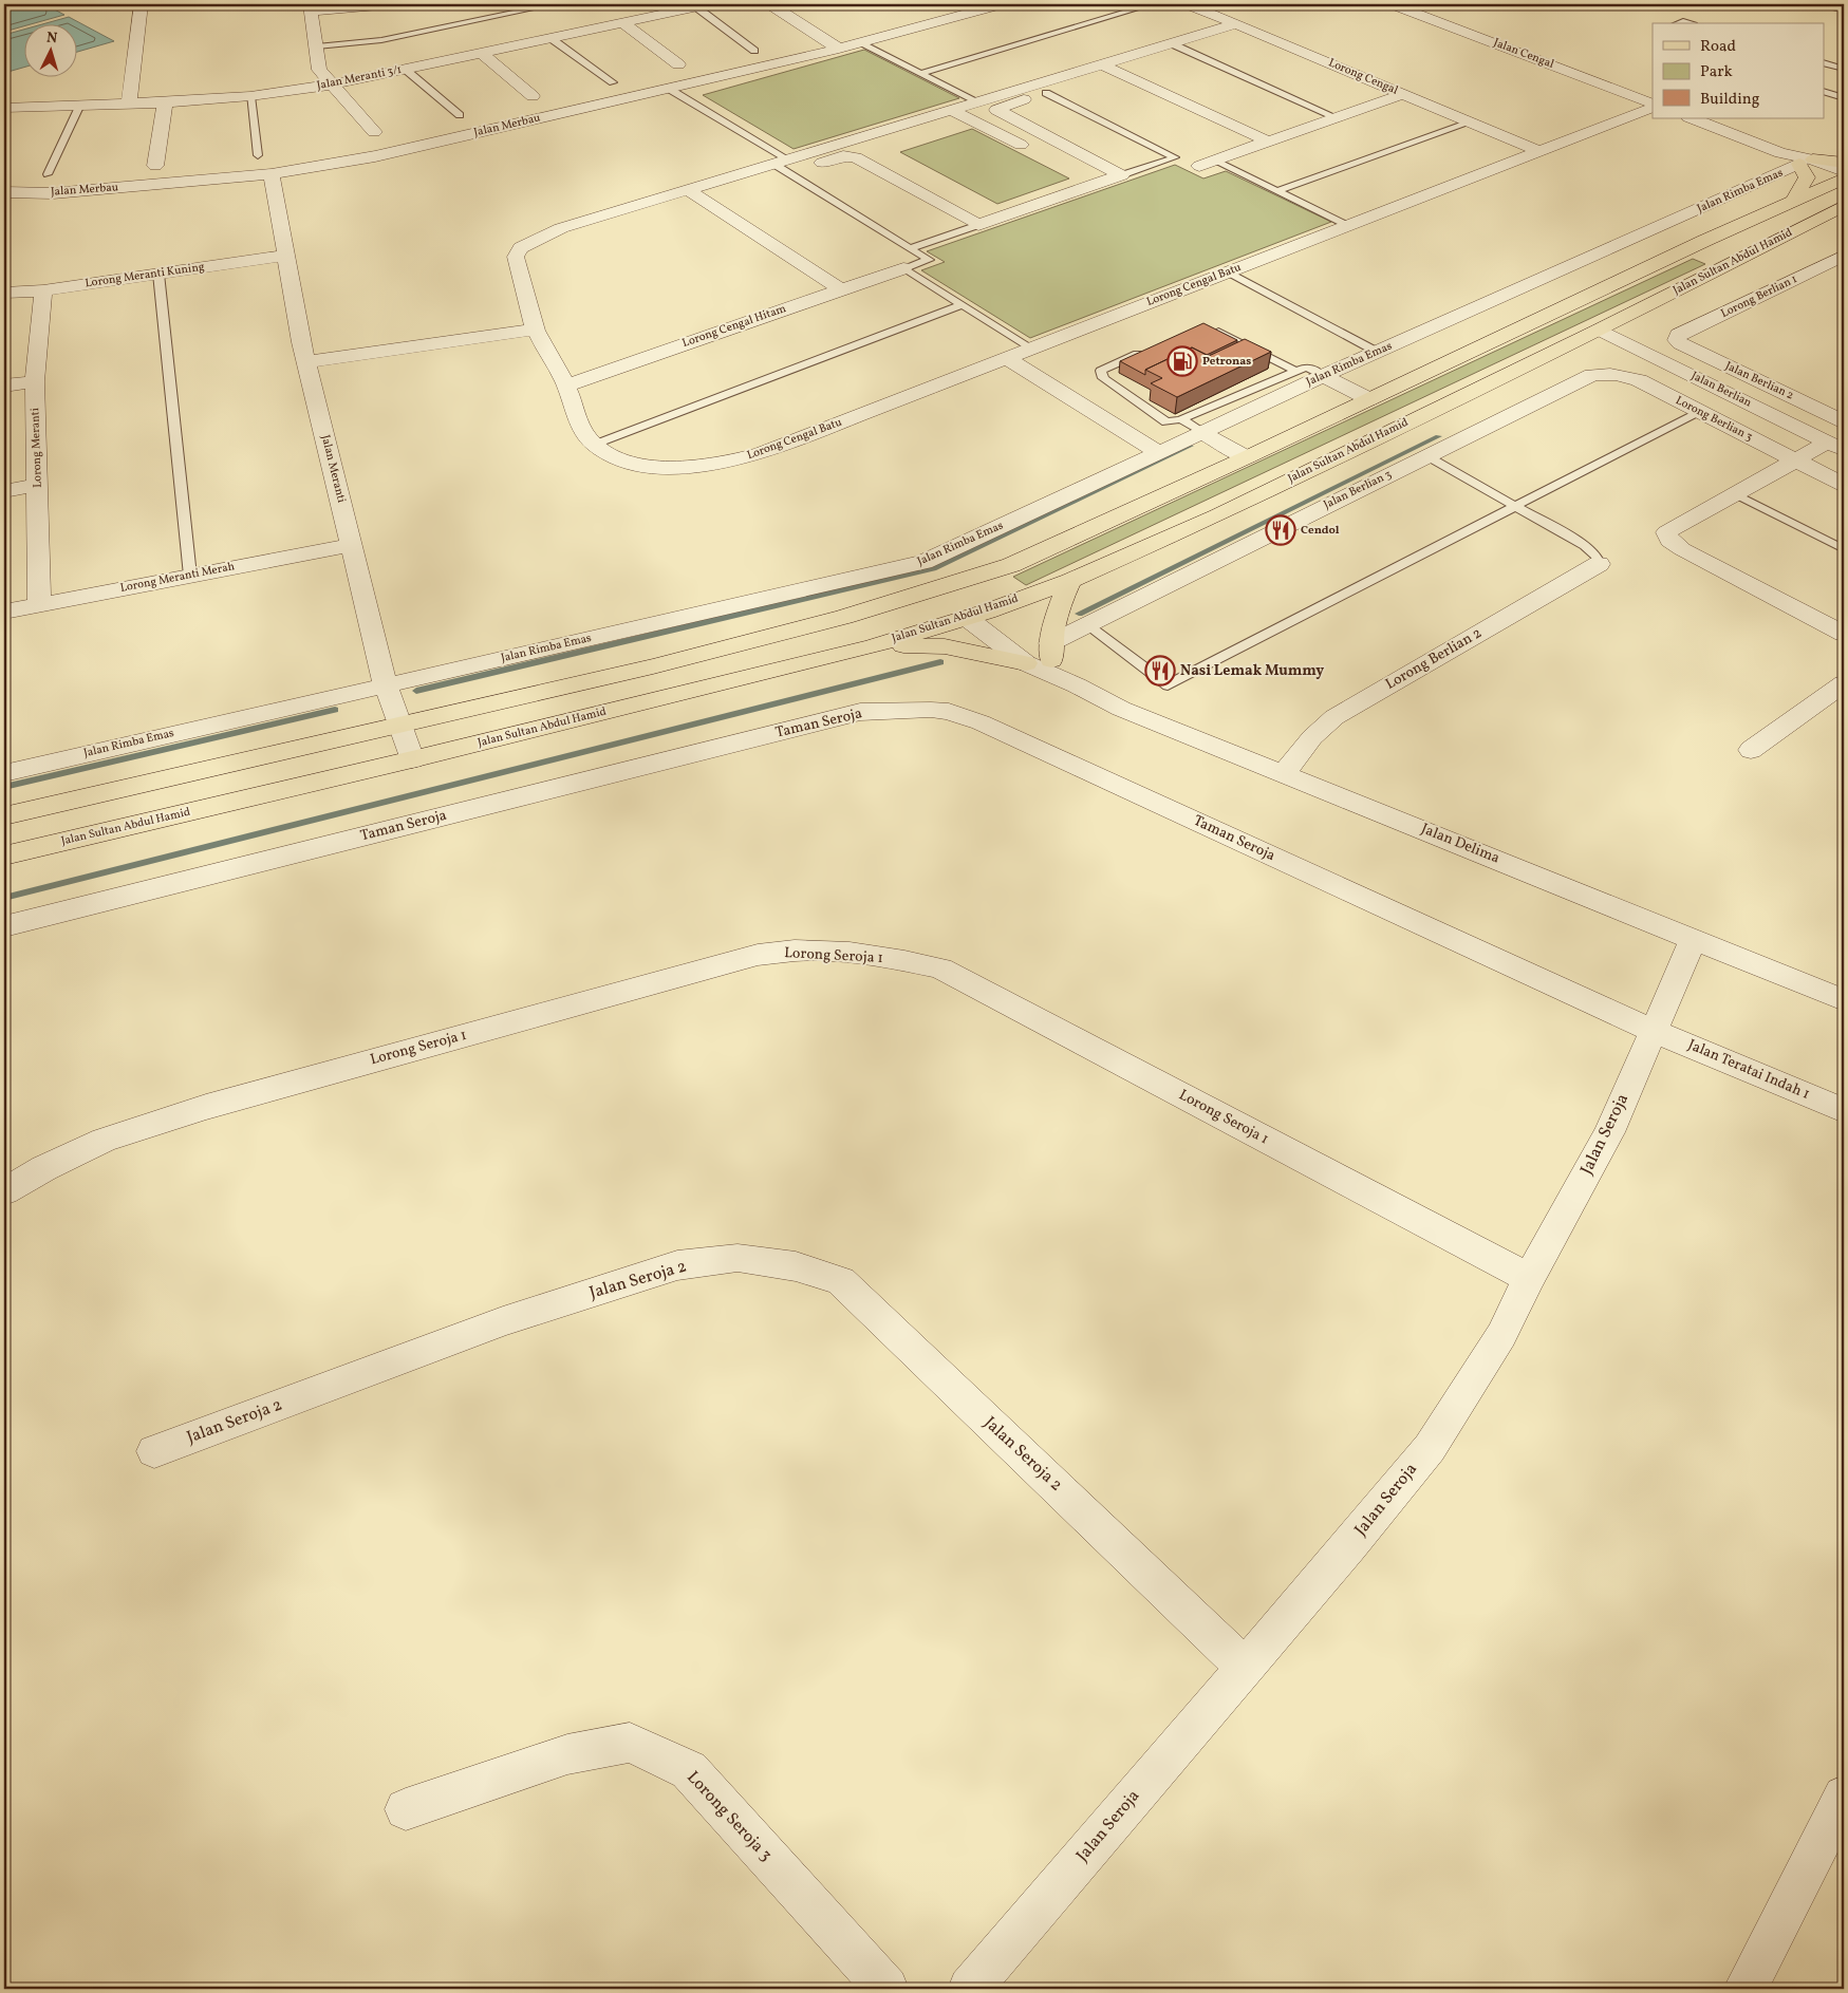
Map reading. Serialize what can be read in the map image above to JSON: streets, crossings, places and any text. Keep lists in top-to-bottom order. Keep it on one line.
{"streets":{"main road":["Jalan Sultan Abdul Hamid"],"street":["Jalan Cengal","Lorong Cengal","Jalan Meranti 3/1","Jalan Merbau","Jalan Rimba Emas","Lorong Meranti Kuning","Lorong Cengal Batu","Lorong Berlian 1","Lorong Cengal Hitam","Jalan Berlian 2","Jalan Berlian","Lorong Berlian 3","Lorong Meranti","Jalan Meranti","Jalan Berlian 3","Lorong Meranti Merah","Lorong Berlian 2","Taman Seroja","Jalan Delima","Lorong Seroja 1","Jalan Teratai Indah 1","Jalan Seroja","Jalan Seroja 2","Lorong Seroja 3"]},"crossings":[["Lorong Cengal","Lorong Cengal Batu"],["Jalan Merbau","Jalan Meranti"],["Jalan Rimba Emas","Jalan Meranti"],["Jalan Sultan Abdul Hamid","Jalan Berlian"],["Jalan Sultan Abdul Hamid","Jalan Meranti"],["Jalan Sultan Abdul Hamid","Jalan Delima"],["Lorong Meranti Kuning","Lorong Meranti"],["Lorong Meranti Kuning","Jalan Meranti"],["Lorong Cengal Batu","Lorong Cengal Hitam"],["Lorong Berlian 1","Jalan Berlian 2"],["Lorong Berlian 3","Jalan Berlian 3"],["Lorong Meranti","Lorong Meranti Merah"],["Jalan Meranti","Lorong Meranti Merah"],["Jalan Berlian 3","Jalan Delima"],["Lorong Berlian 2","Jalan Delima"],["Taman Seroja","Jalan Teratai Indah 1"],["Taman Seroja","Jalan Seroja"],["Jalan Delima","Jalan Seroja"],["Lorong Seroja 1","Jalan Seroja"],["Jalan Teratai Indah 1","Jalan Seroja"],["Jalan Seroja","Jalan Seroja 2"]],"places":{"fuel station":["Petronas"],"restaurant":["Cendol","Nasi Lemak Mummy"]},"legend":["Road","Park","Building"],"north":"top"}
